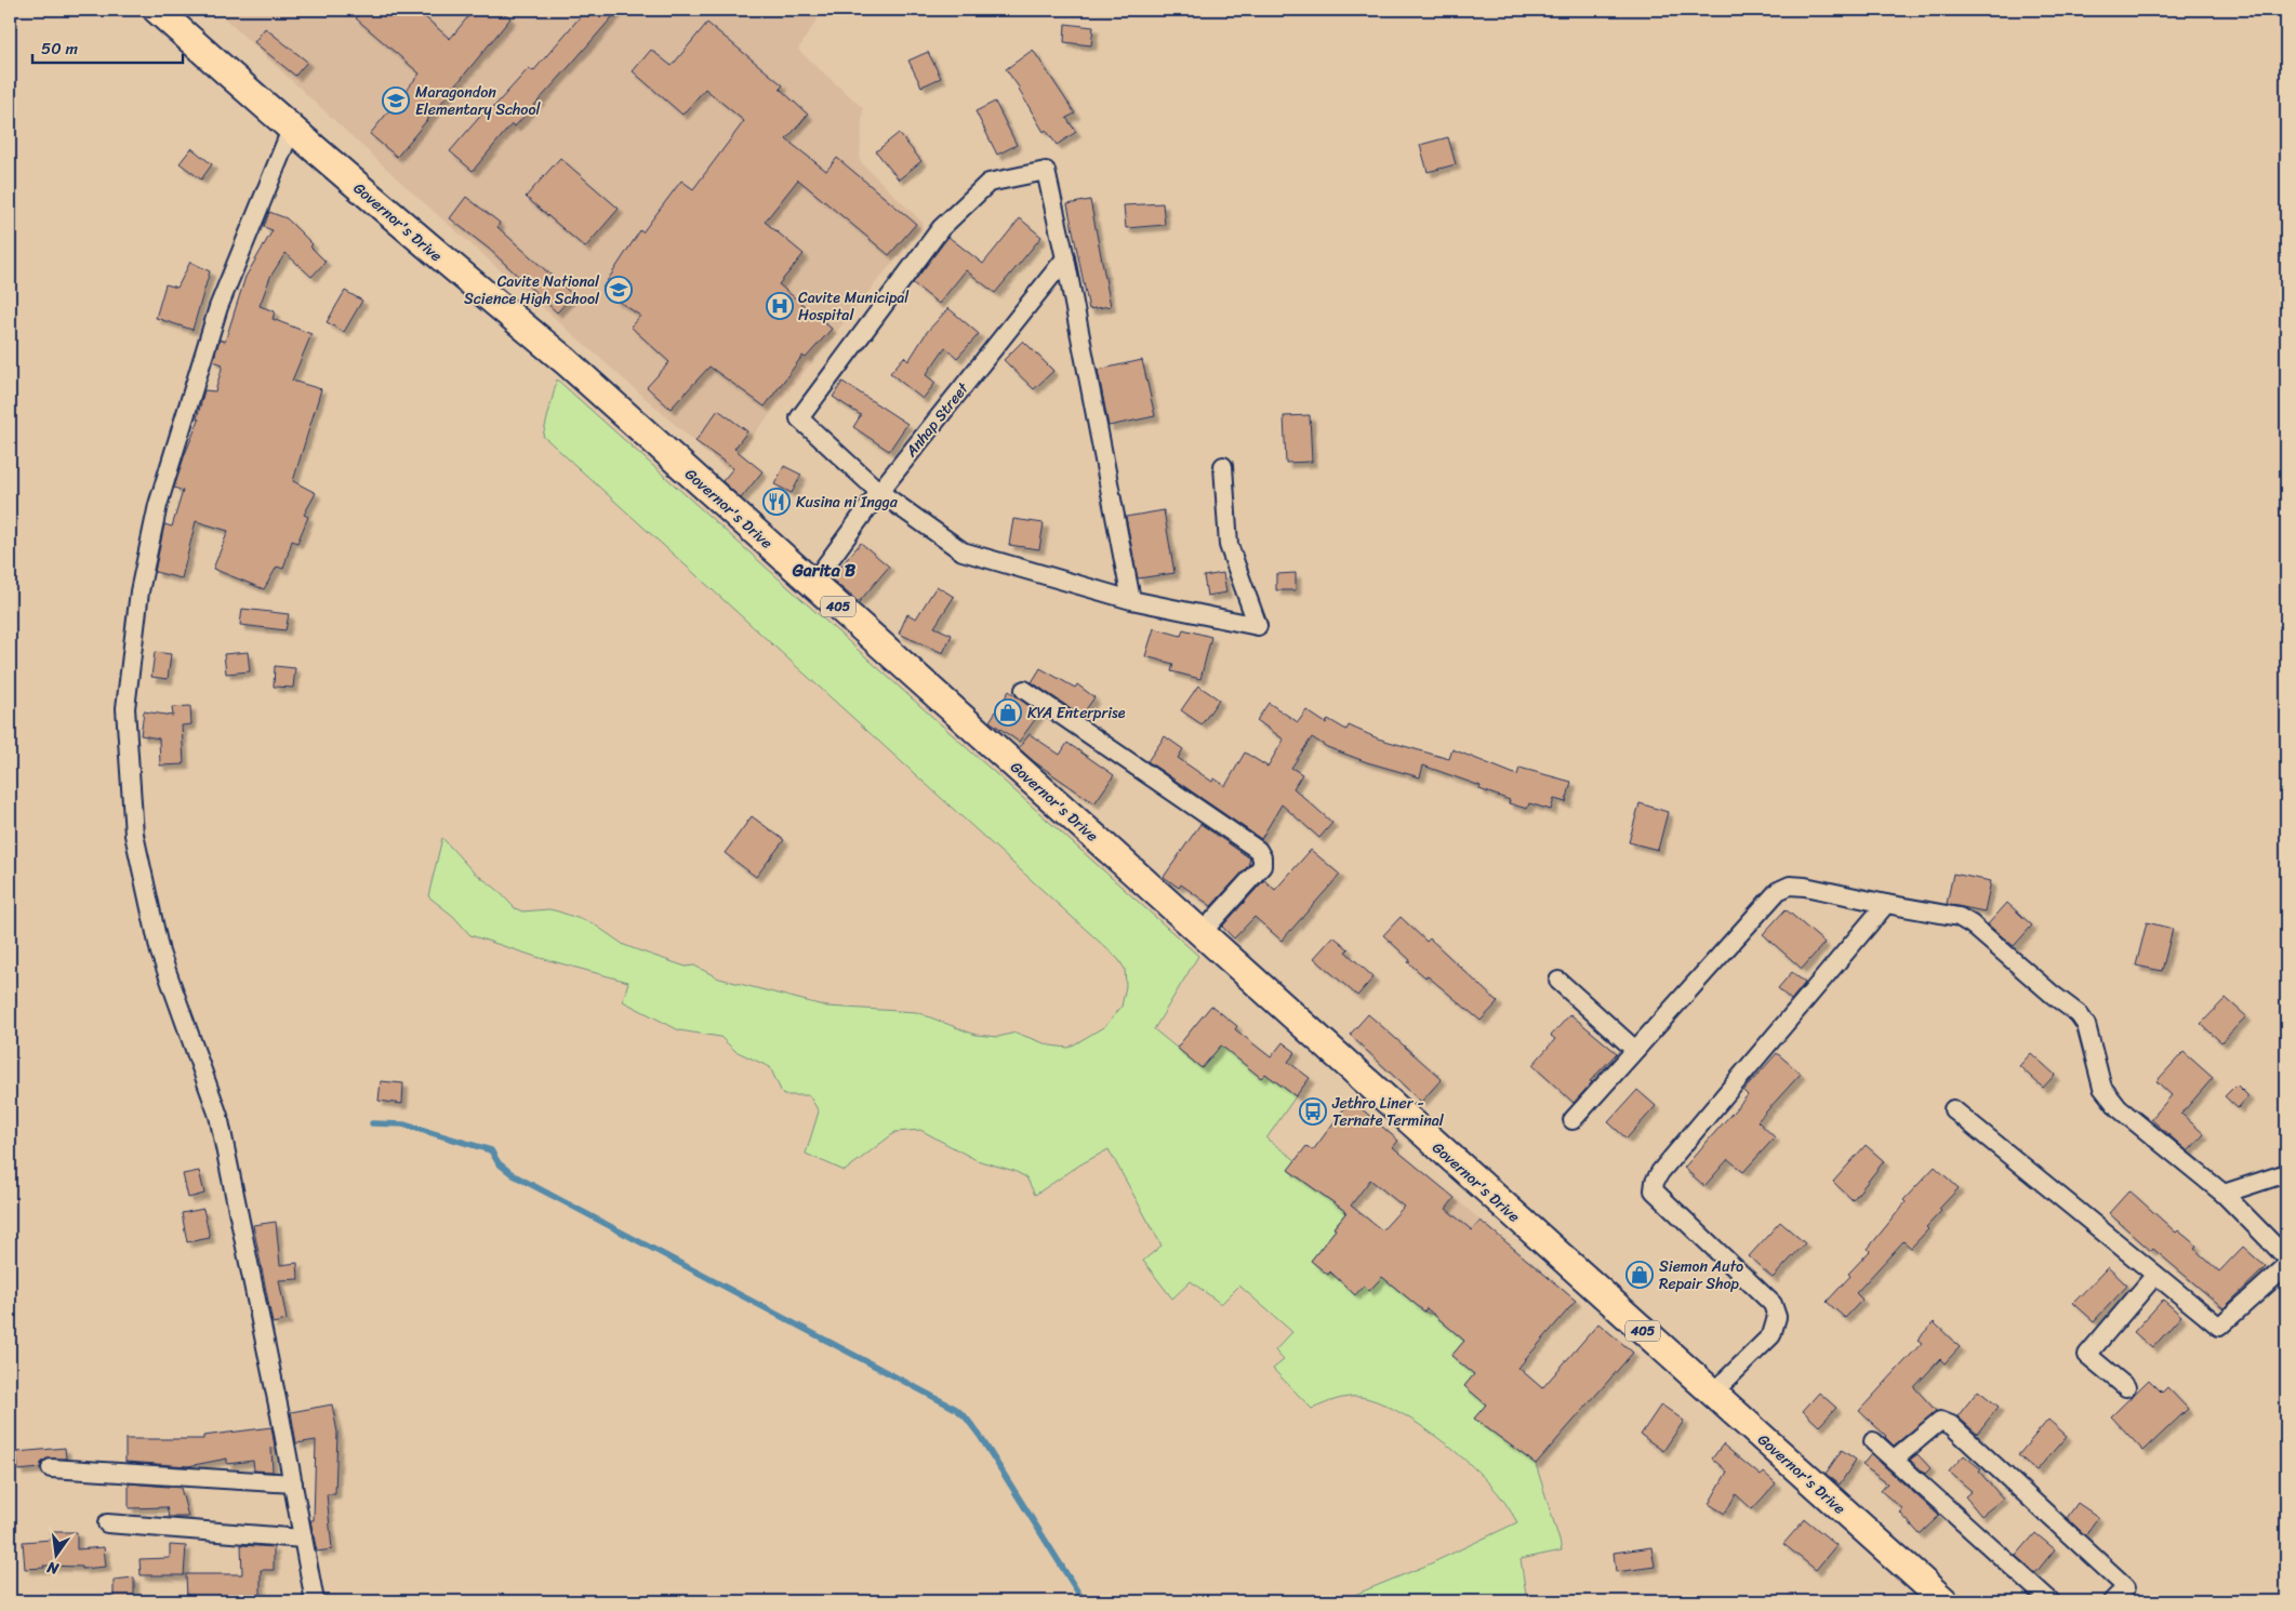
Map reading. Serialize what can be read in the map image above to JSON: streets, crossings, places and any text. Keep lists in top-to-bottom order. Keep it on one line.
{"streets":{"main road":["Governor's Drive","405"],"street":["Anhap Street"]},"crossings":[["Governor's Drive","Anhap Street"]],"districts":["Garita B"],"places":{"school or university":["Maragondon Elementary School","Cavite National Science High School"],"hospital":["Cavite Municipal Hospital"],"restaurant":["Kusina ni Ingga"],"shop":["KYA Enterprise","Siemon Auto Repair Shop"],"bus stop":["Jethro Liner - Ternate Terminal"]},"scale_bar":"50 m","north":"bottom"}
